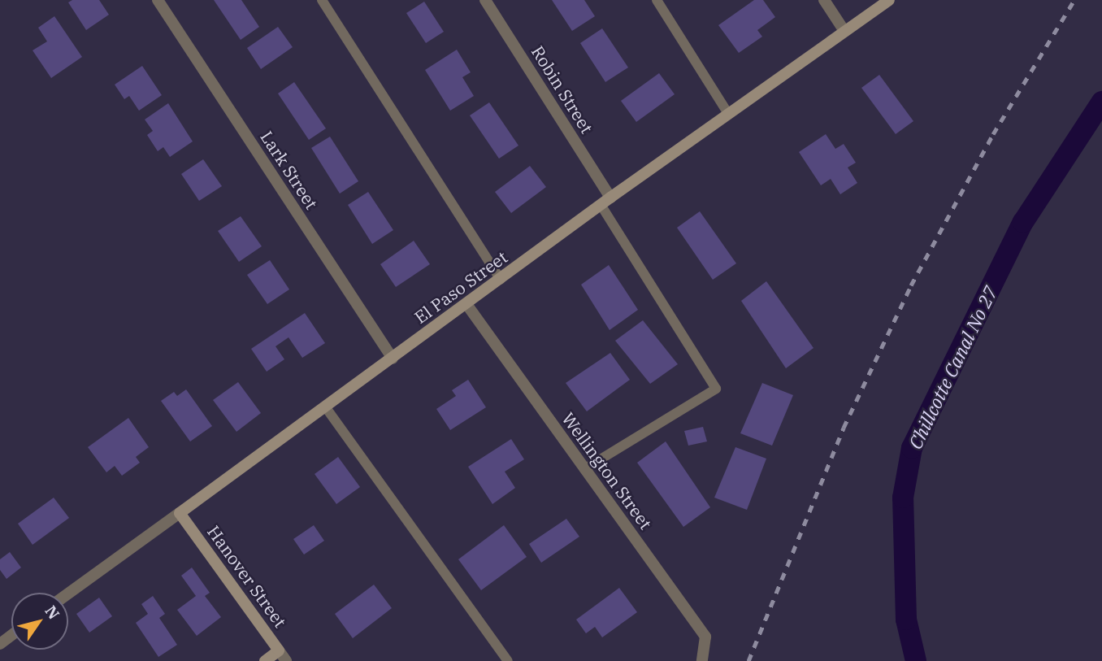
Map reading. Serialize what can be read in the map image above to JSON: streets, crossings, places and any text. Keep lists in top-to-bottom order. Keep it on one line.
{"streets":{"main road":["El Paso Street","Hanover Street"],"street":["Robin Street","Lark Street","Wellington Street"]},"crossings":[["Robin Street","El Paso Street"],["Lark Street","El Paso Street"],["El Paso Street","Wellington Street"],["El Paso Street","Hanover Street"]],"water":["Chillcotte Canal No 27"],"north":"top right"}
